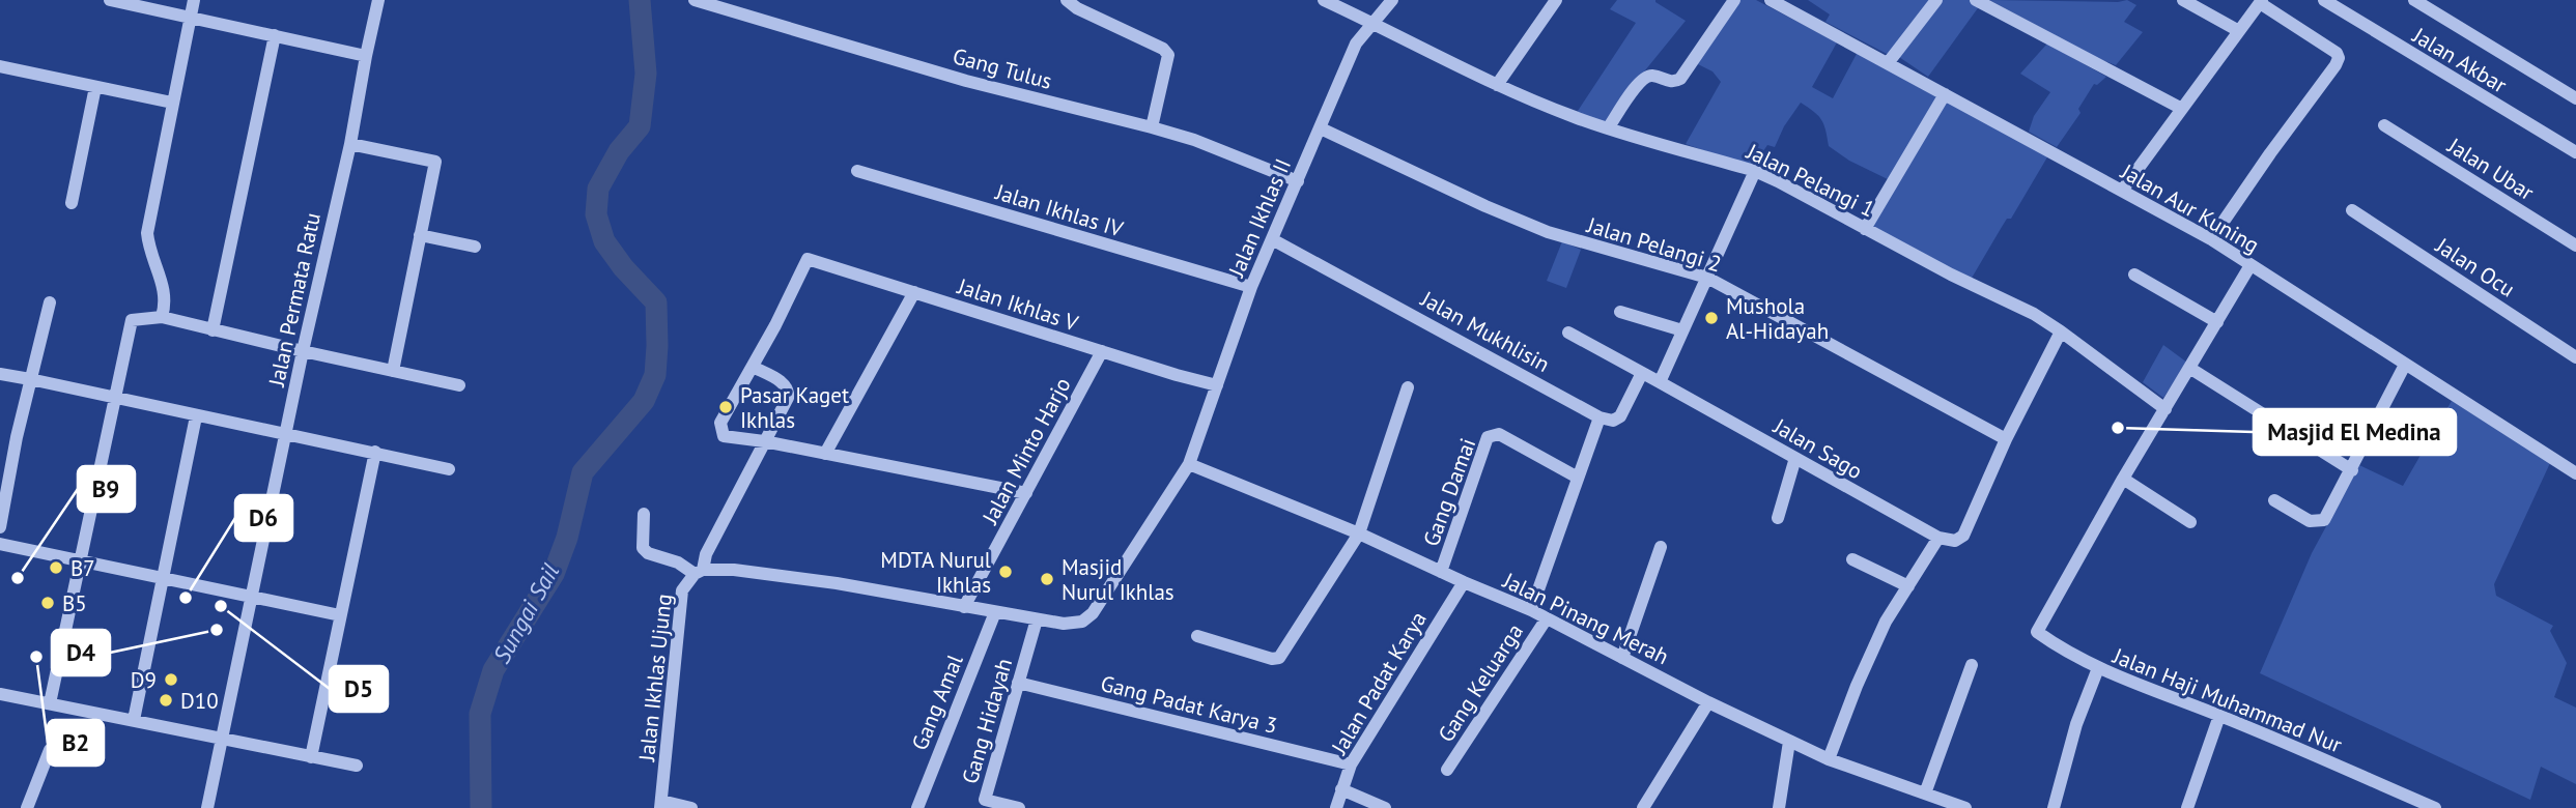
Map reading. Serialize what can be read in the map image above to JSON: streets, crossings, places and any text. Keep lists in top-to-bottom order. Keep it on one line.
{"streets":{"street":["Jalan Akbar","Gang Tulus","Jalan Ubar","Jalan Pelangi 1","Jalan Aur Kuning","Jalan Ikhlas IV","Jalan Ikhlas II","Jalan Pelangi 2","Jalan Ocu","Jalan Permata Ratu","Jalan Ikhlas V","Jalan Mukhlisin","Jalan Sago","Jalan Minto Harjo","Gang Damai","Jalan Pinang Merah","Jalan Ikhlas Ujung","Jalan Padat Karya","Gang Keluarga","Jalan Haji Muhammad Nur","Gang Amal","Gang Padat Karya 3","Gang Hidayah"]},"crossings":[["Gang Tulus","Jalan Ikhlas II"],["Jalan Pelangi 1","Jalan Ikhlas II"],["Jalan Ikhlas IV","Jalan Ikhlas II"],["Jalan Ikhlas II","Jalan Pelangi 2"],["Jalan Ikhlas II","Jalan Ikhlas V"],["Jalan Ikhlas II","Jalan Mukhlisin"],["Jalan Ikhlas II","Jalan Pinang Merah"],["Jalan Ikhlas V","Jalan Minto Harjo"],["Jalan Ikhlas V","Jalan Ikhlas Ujung"],["Gang Damai","Jalan Pinang Merah"],["Jalan Pinang Merah","Jalan Padat Karya"],["Jalan Pinang Merah","Gang Keluarga"],["Jalan Padat Karya","Gang Padat Karya 3"],["Gang Padat Karya 3","Gang Hidayah"]],"water":["Sungai Sail"],"places":["Mushola Al-Hidayah","Pasar Kaget Ikhlas","Masjid El Medina","B7","MDTA Nurul Ikhlas","B9","Masjid Nurul Ikhlas","D6","B5","D5","D4","B2","D9","D10"]}
